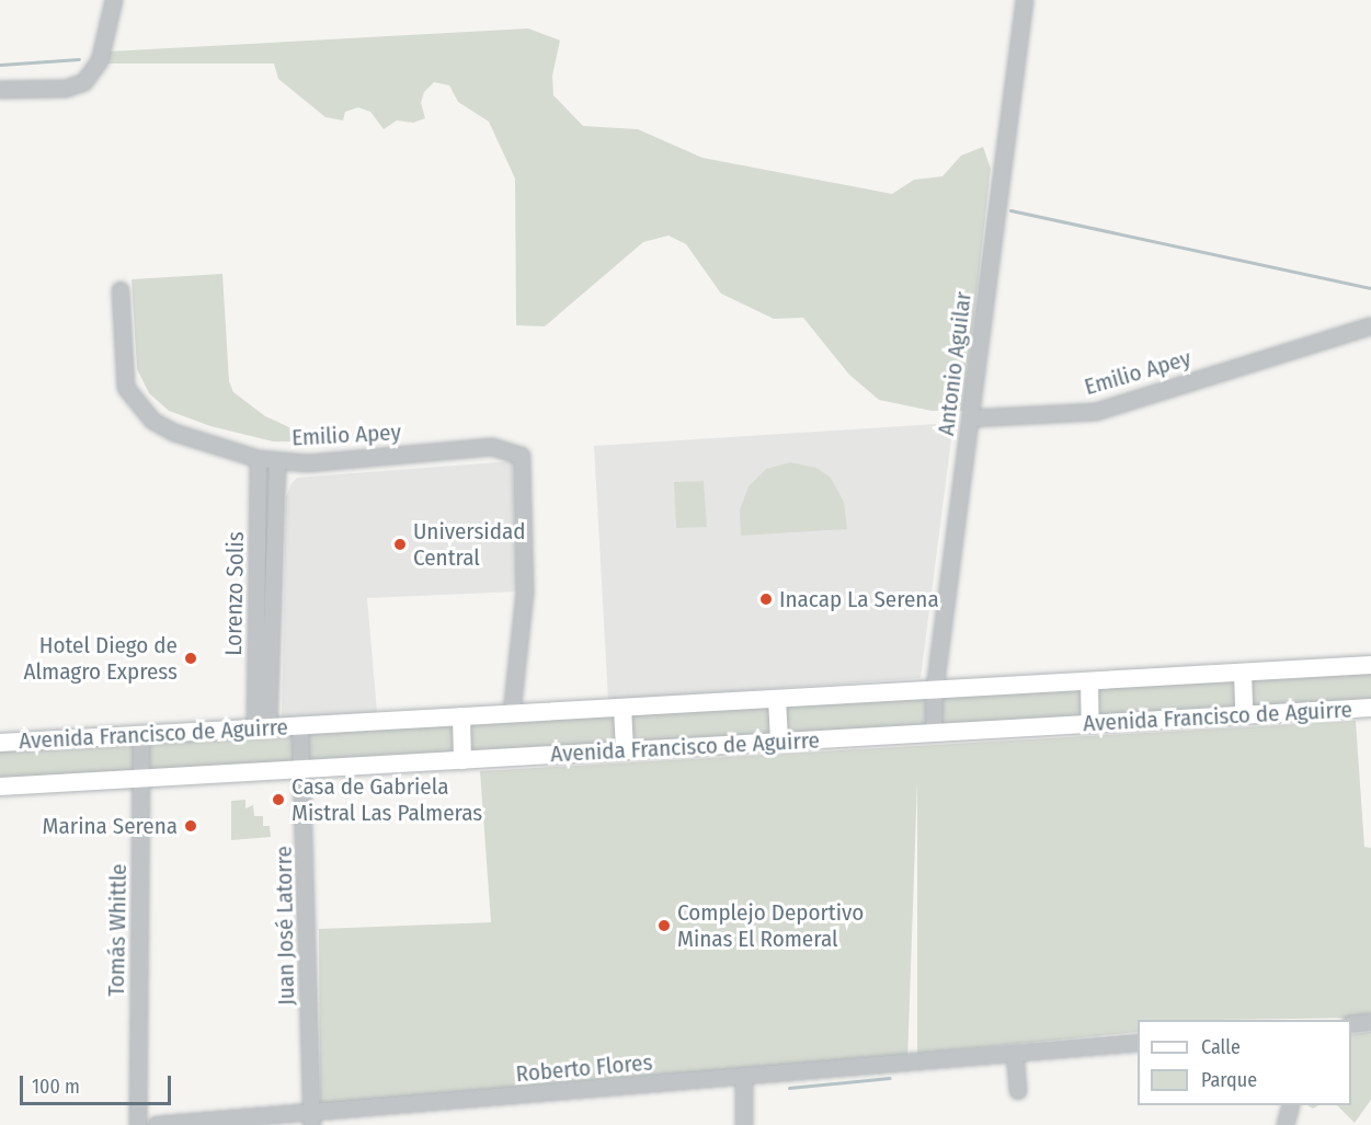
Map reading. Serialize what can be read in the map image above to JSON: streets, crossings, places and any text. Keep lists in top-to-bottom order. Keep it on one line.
{"streets":{"main road":["Avenida Francisco de Aguirre"],"street":["Antonio Aguilar","Emilio Apey","Lorenzo Solis","Juan José Latorre","Tomás Whittle","Roberto Flores"]},"crossings":[["Antonio Aguilar","Emilio Apey"],["Antonio Aguilar","Avenida Francisco de Aguirre"],["Emilio Apey","Lorenzo Solis"],["Emilio Apey","Avenida Francisco de Aguirre"],["Lorenzo Solis","Avenida Francisco de Aguirre"],["Avenida Francisco de Aguirre","Juan José Latorre"],["Avenida Francisco de Aguirre","Tomás Whittle"],["Juan José Latorre","Roberto Flores"]],"places":["Universidad Central","Inacap La Serena","Hotel Diego de Almagro Express","Casa de Gabriela Mistral Las Palmeras","Marina Serena","Complejo Deportivo Minas El Romeral"],"legend":["Calle","Parque"],"scale_bar":"100 m"}
